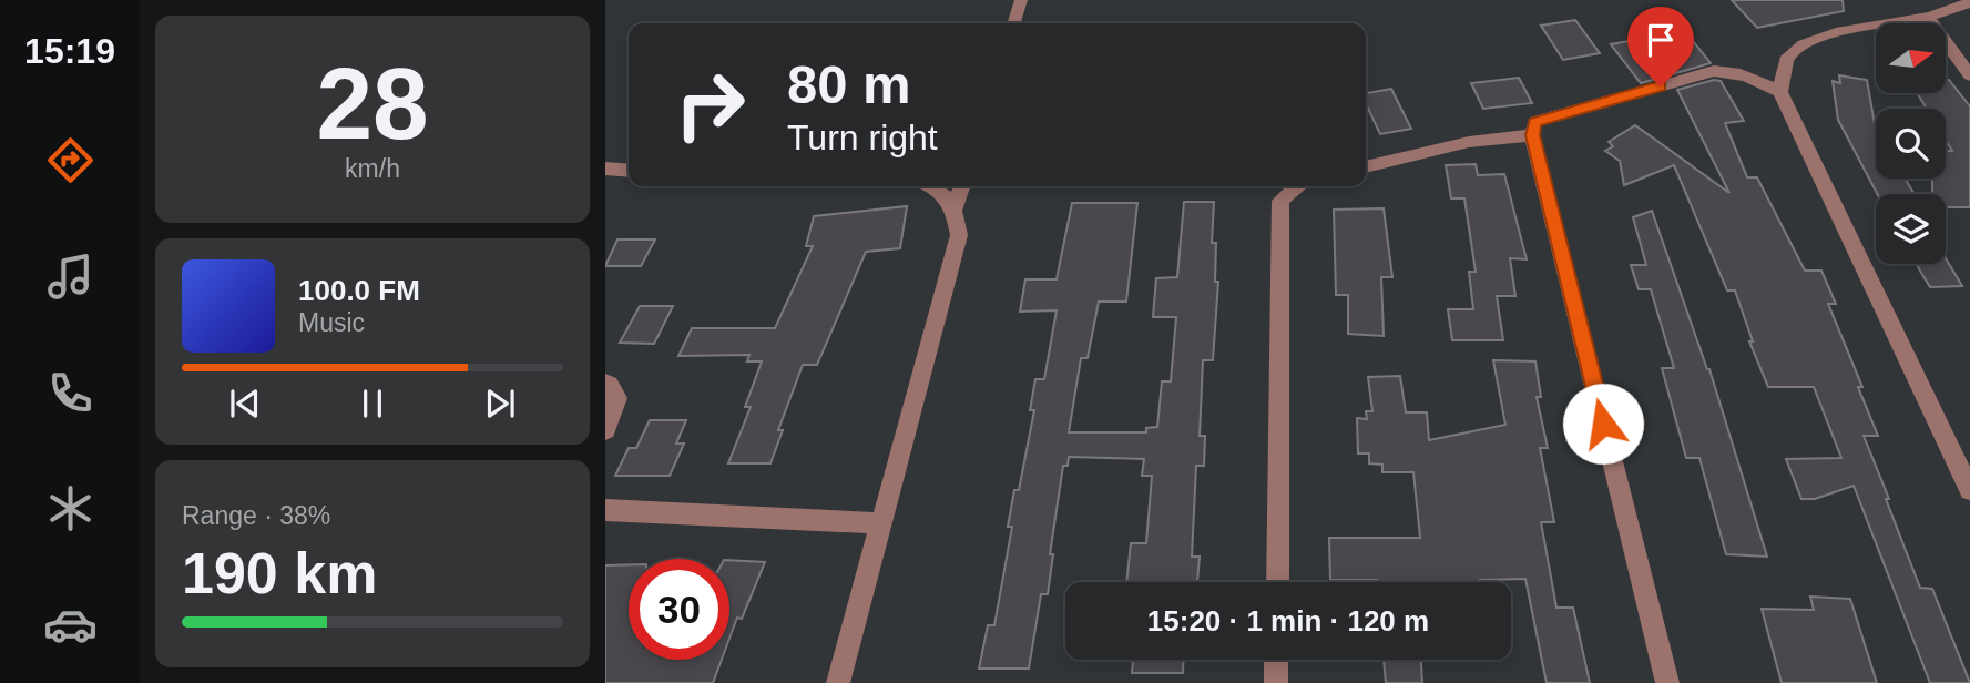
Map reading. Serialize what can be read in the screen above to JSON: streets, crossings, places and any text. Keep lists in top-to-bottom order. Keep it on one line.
{"north":"right","page":{"tabs":"15:19","tile":[["28","km/h"],["Range · 38%","190 km"]],"turn":["80 m","Turn right"],"song":["100.0 FM","Music"],"limit":"30","trip":"15:20 · 1 min · 120 m"}}
